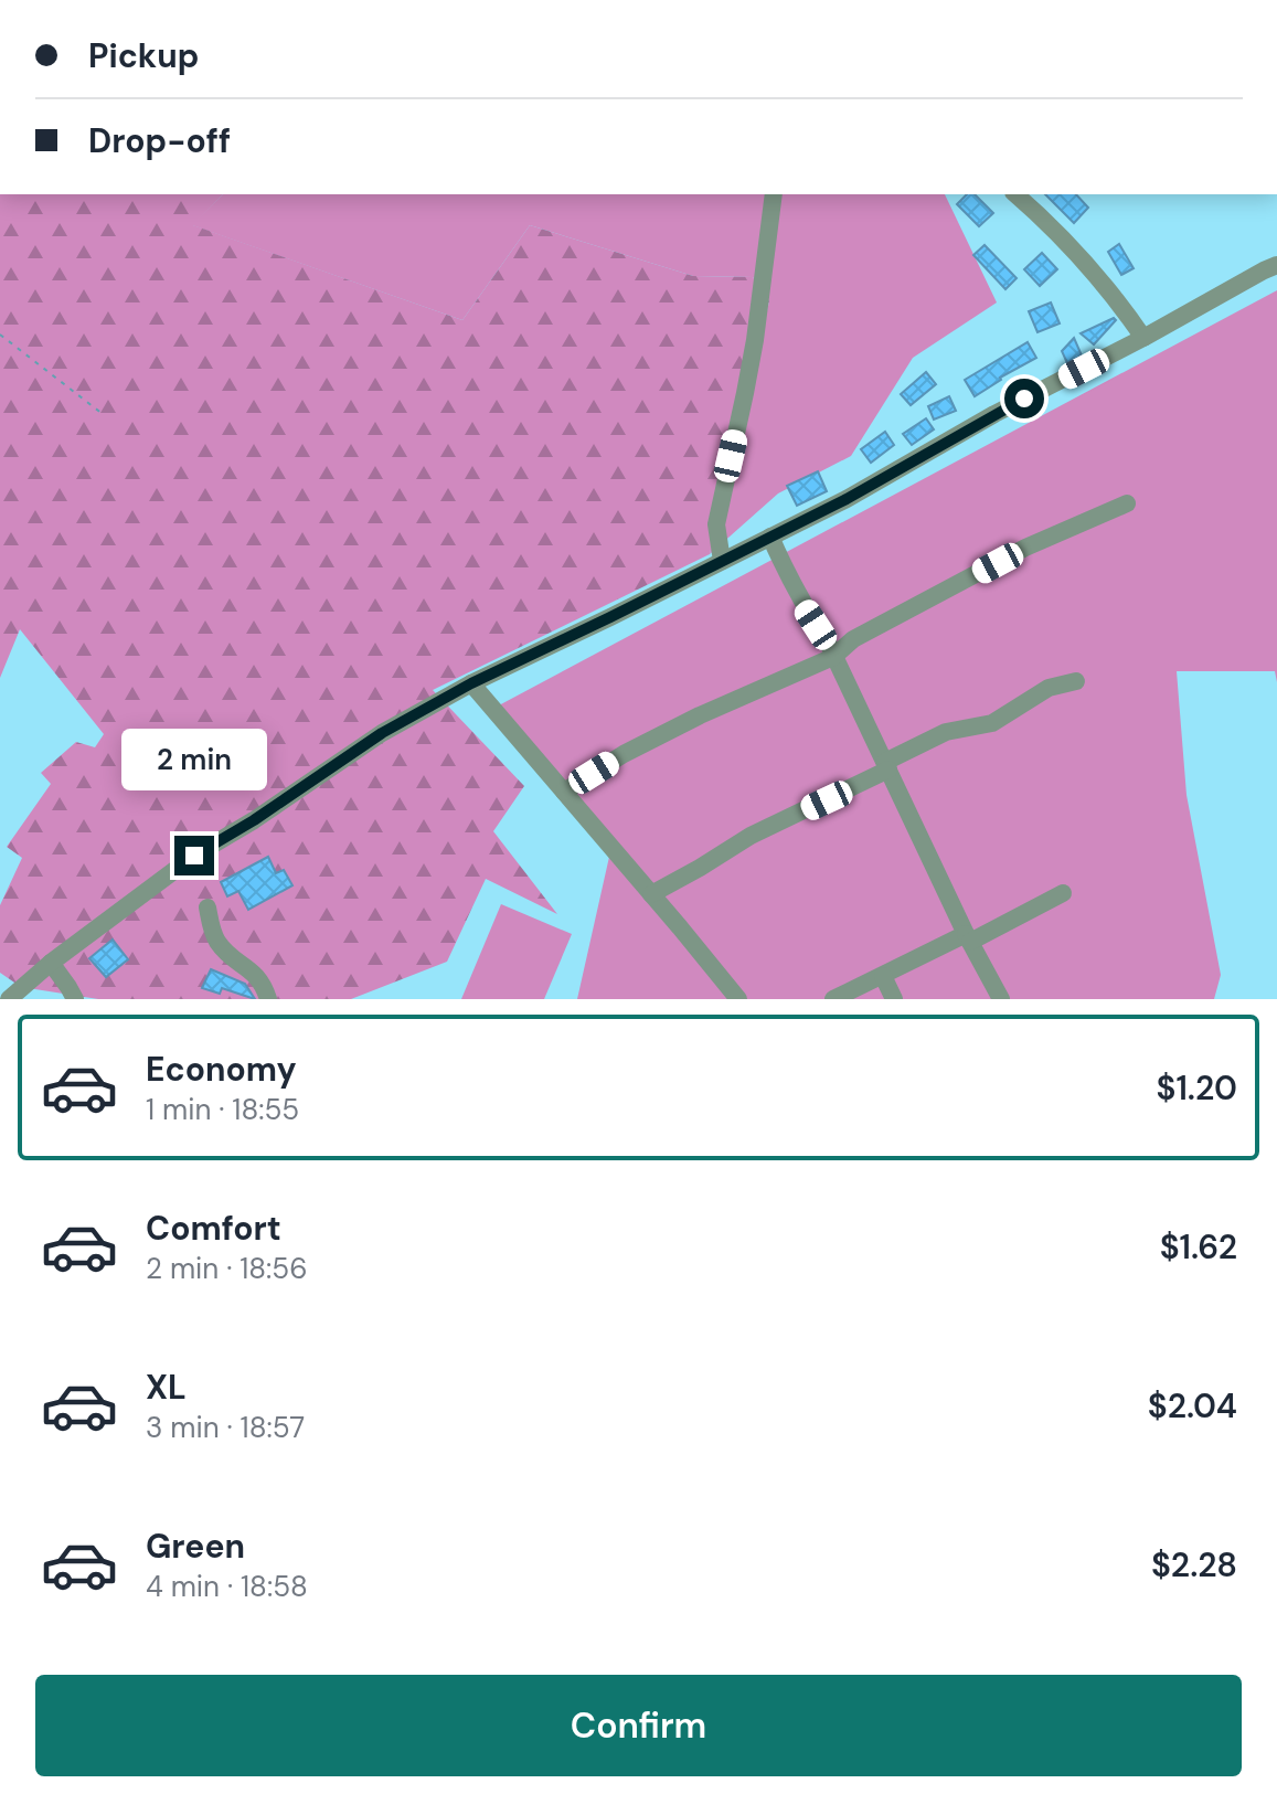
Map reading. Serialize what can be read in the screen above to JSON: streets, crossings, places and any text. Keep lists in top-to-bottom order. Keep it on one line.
{"page":{"banner":["Pickup","Drop-off"],"bubble":"2 min","list":[{"name":"Economy","note":"1 min · 18:55","value":"$1.20"},{"name":"Comfort","note":"2 min · 18:56","value":"$1.62"},{"name":"XL","note":"3 min · 18:57","value":"$2.04"},{"name":"Green","note":"4 min · 18:58","value":"$2.28"}],"buttons":"Confirm"}}
